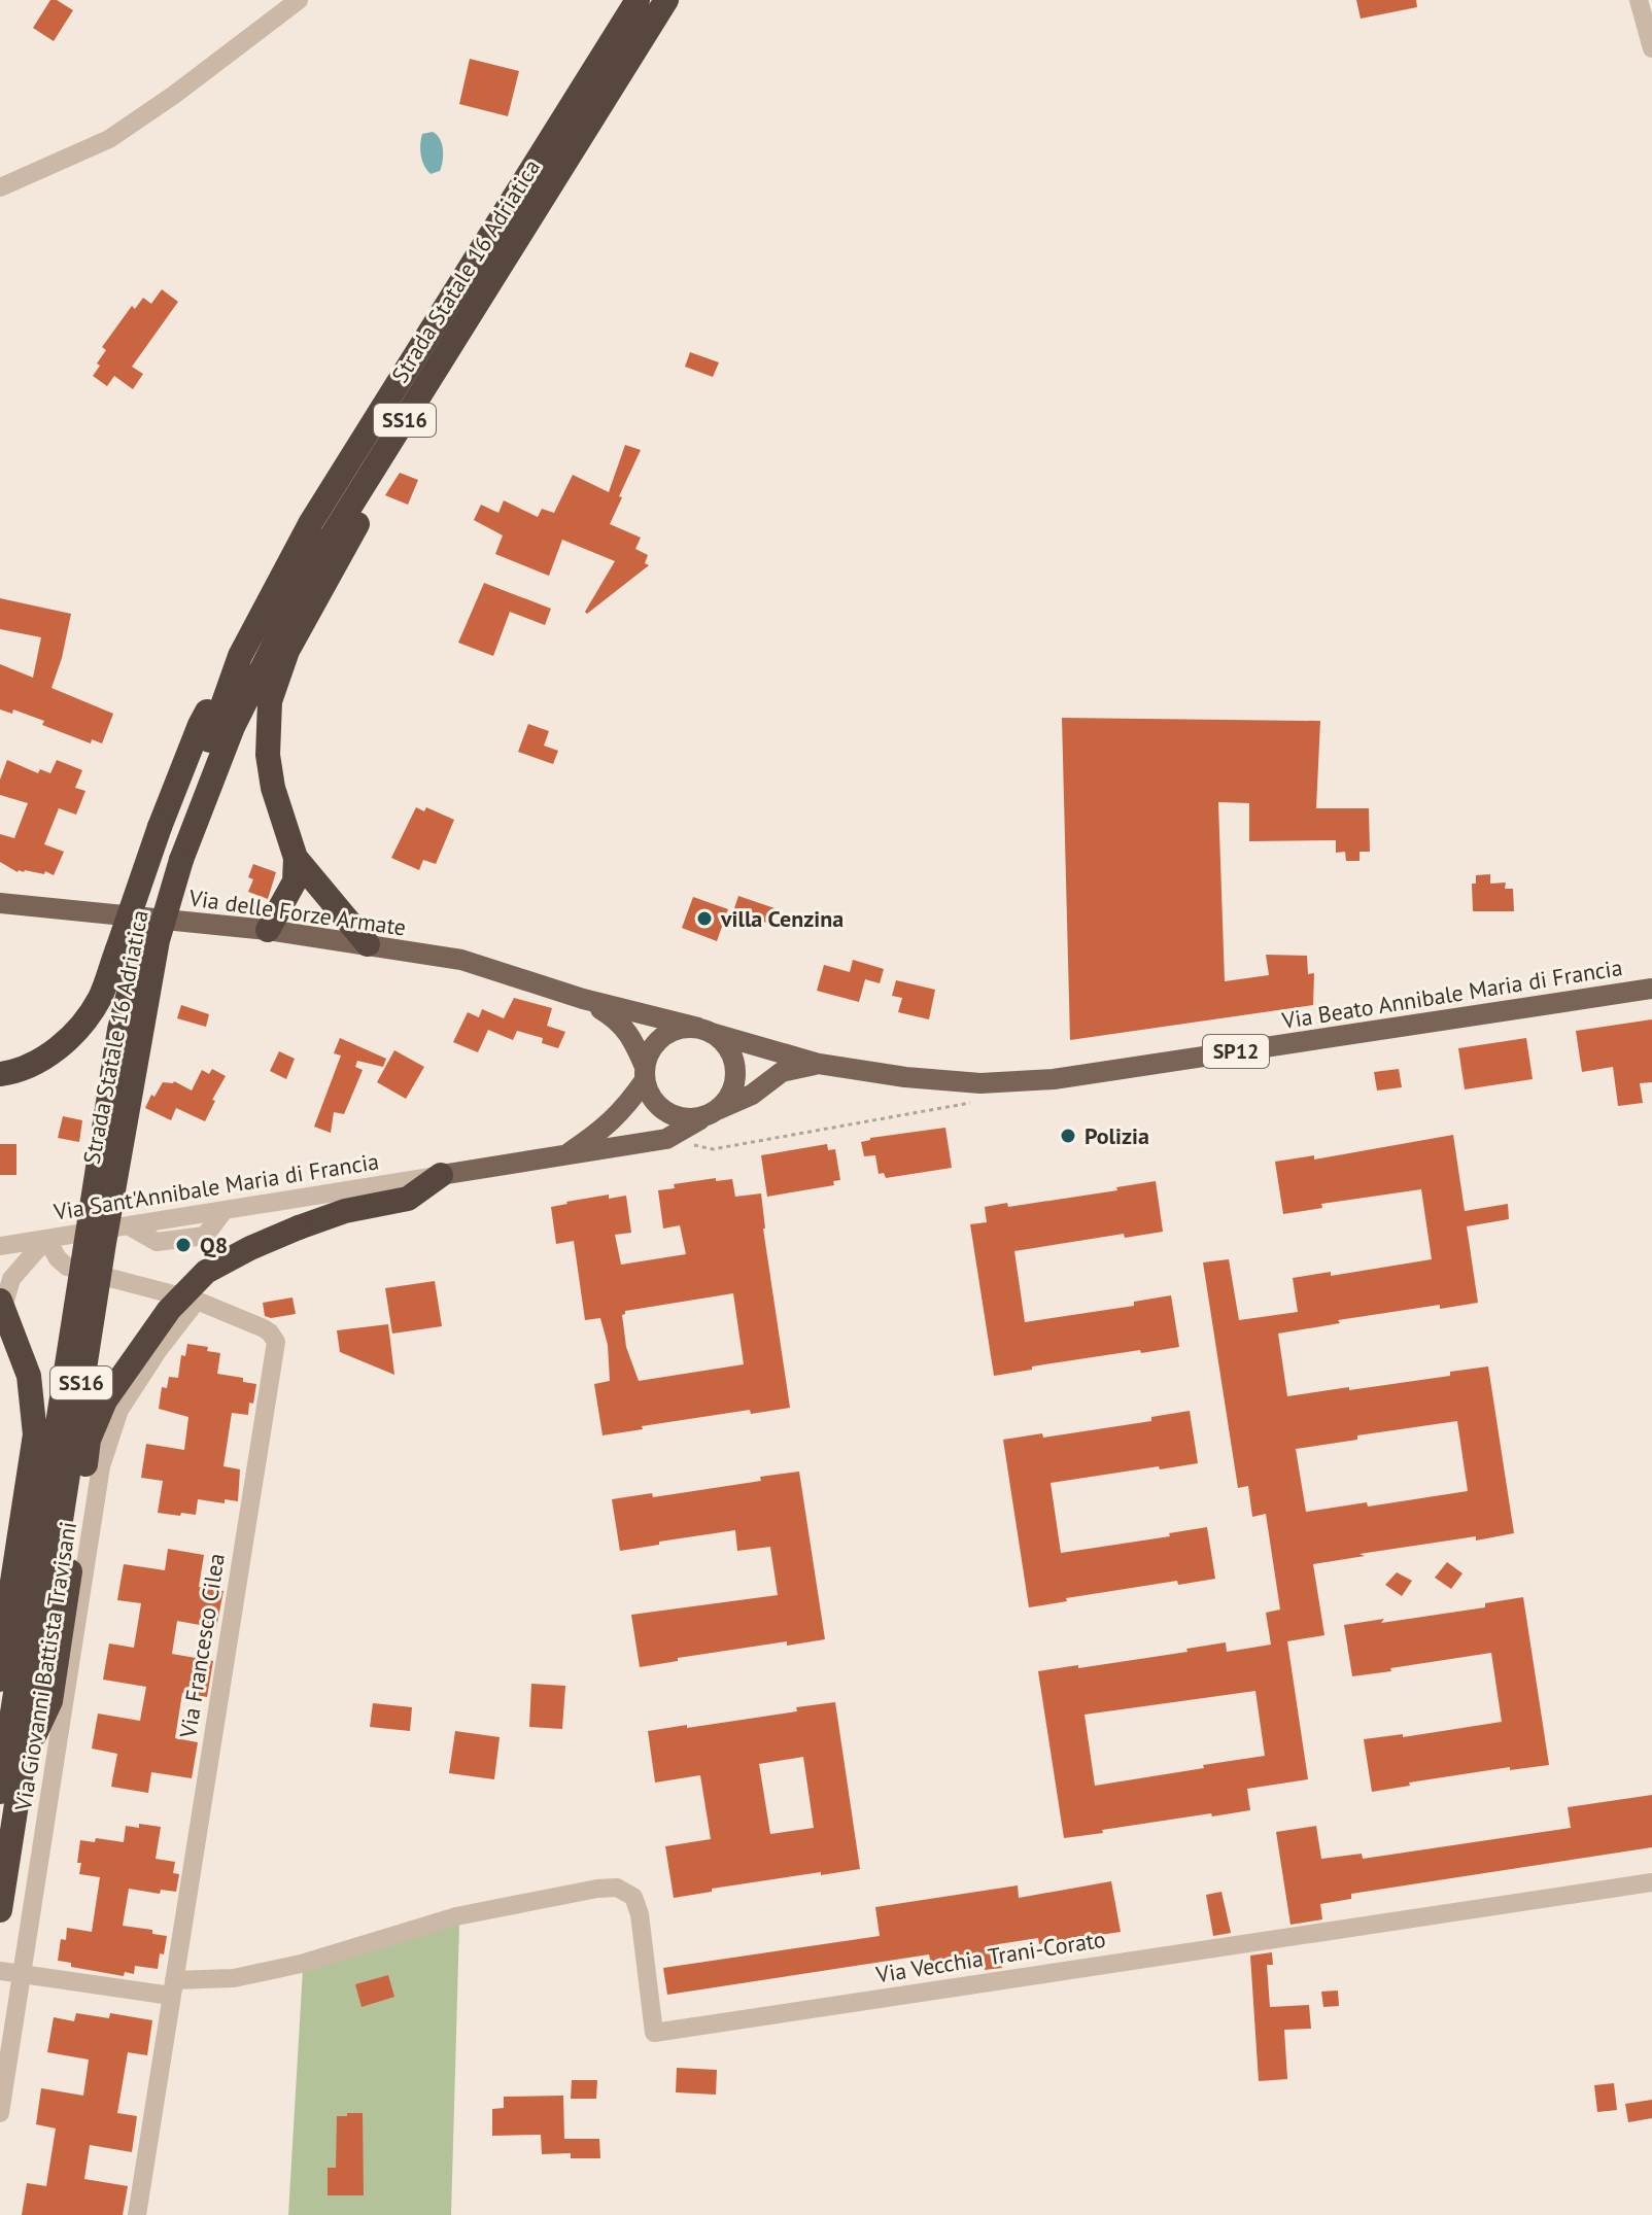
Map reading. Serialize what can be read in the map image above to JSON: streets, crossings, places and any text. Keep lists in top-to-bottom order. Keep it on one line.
{"streets":{"highway":["Strada Statale 16 Adriatica","SS16"],"main road":["Via delle Forze Armate","Via Beato Annibale Maria di Francia","SP12"],"street":["Via Sant'Annibale Maria di Francia","Via Francesco Cilea","Via Giovanni Battista Travisani","Via Vecchia Trani-Corato"]},"crossings":[["Strada Statale 16 Adriatica","SS16"],["SS16","Via delle Forze Armate"],["SS16","Via Beato Annibale Maria di Francia"],["SS16","Via Sant'Annibale Maria di Francia"],["Via delle Forze Armate","Via Beato Annibale Maria di Francia"],["Via Beato Annibale Maria di Francia","Via Sant'Annibale Maria di Francia"],["Via Sant'Annibale Maria di Francia","Via Francesco Cilea"],["Via Francesco Cilea","Via Giovanni Battista Travisani"],["Via Francesco Cilea","Via Vecchia Trani-Corato"]],"places":["villa Cenzina","Polizia","Q8"]}
